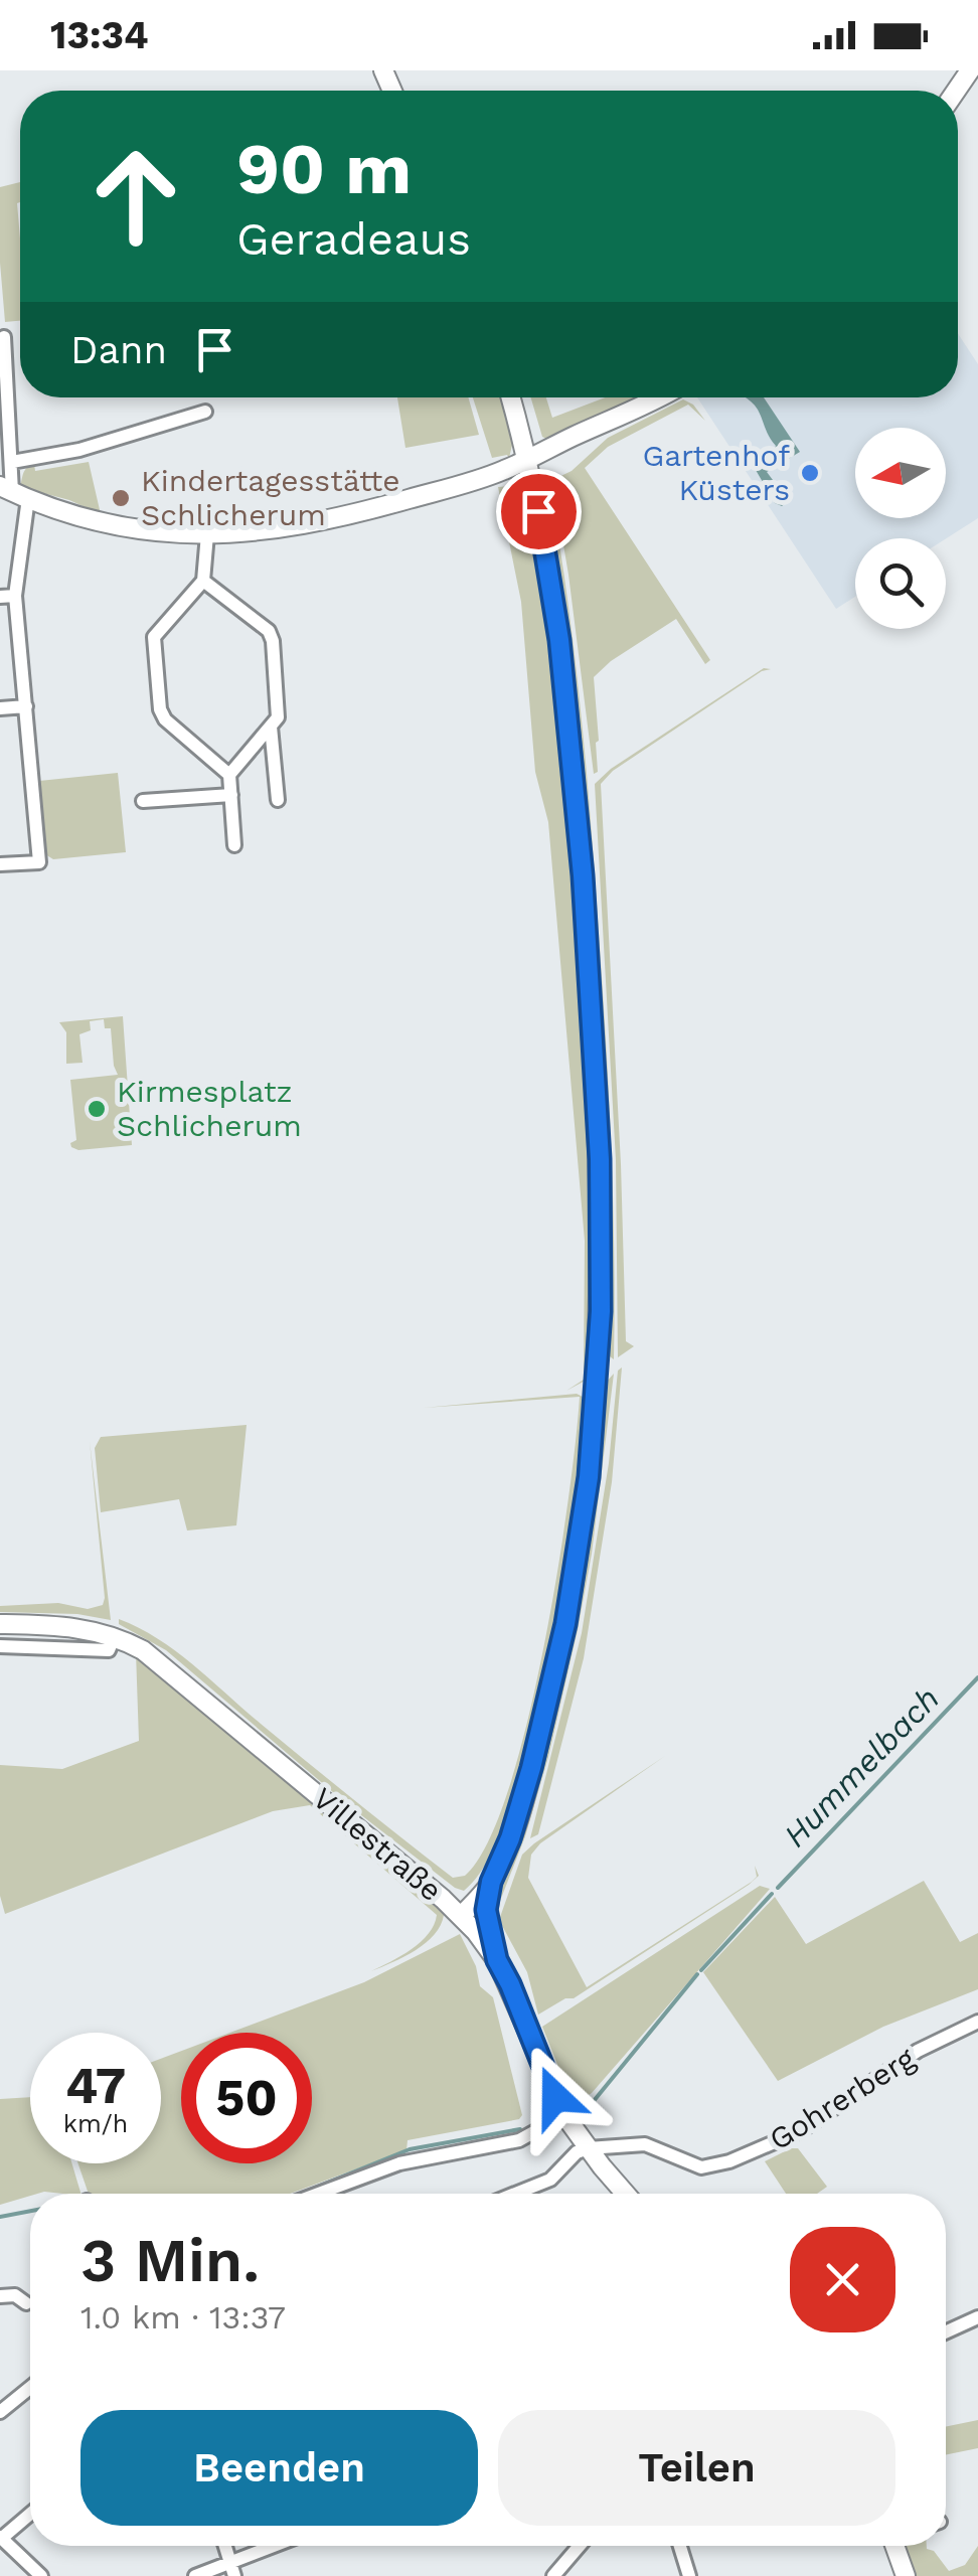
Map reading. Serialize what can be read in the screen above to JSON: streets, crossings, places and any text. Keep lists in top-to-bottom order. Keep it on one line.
{"streets":{"main road":["Villestraße"],"street":["Gohrerberg"]},"crossings":[["Villestraße","Gohrerberg"]],"water":["Hummelbach"],"places":["Gartenhof Küsters","Kindertagesstätte Schlicherum","Kirmesplatz Schlicherum"],"north":"left","page":{"status":"13:34","turn":["90 m","Geradeaus"],"then":"Dann","speed":"47 km/h","limit":"50","heading":["3 Min.","1.0 km · 13:37"],"buttons":["Beenden","Teilen"]}}
